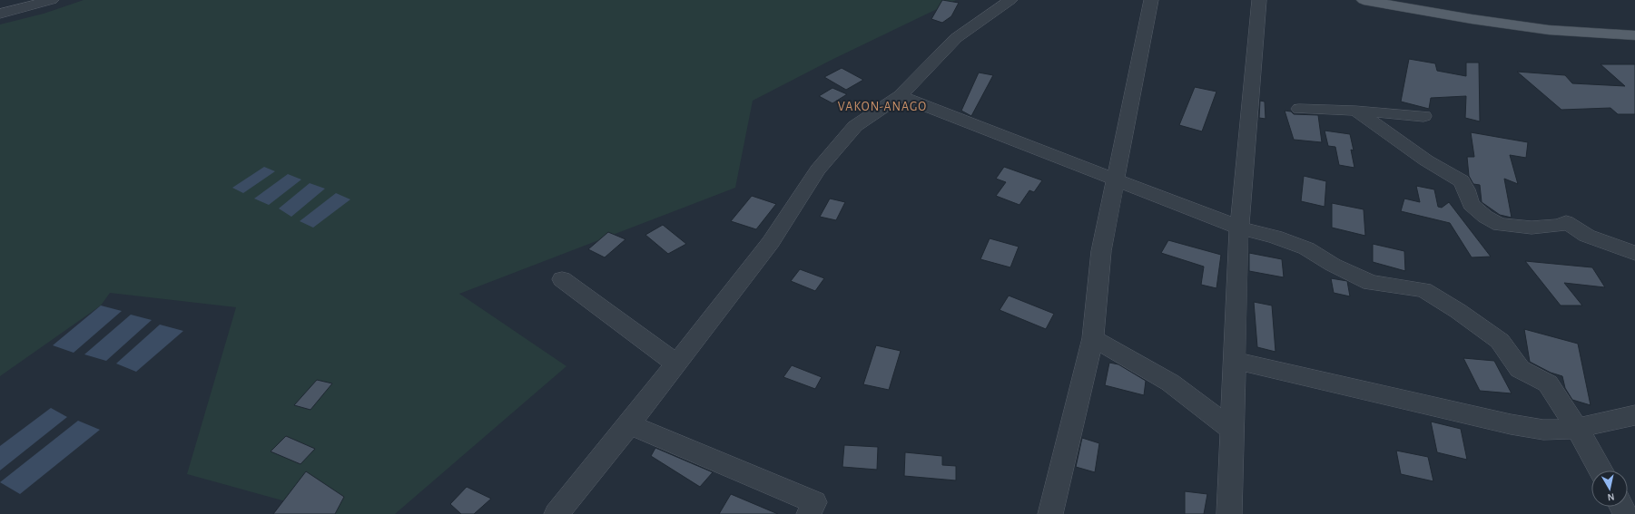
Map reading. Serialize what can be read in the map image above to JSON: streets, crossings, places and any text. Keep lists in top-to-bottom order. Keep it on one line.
{"districts":["VAKON-ANAGO"],"north":"bottom"}
